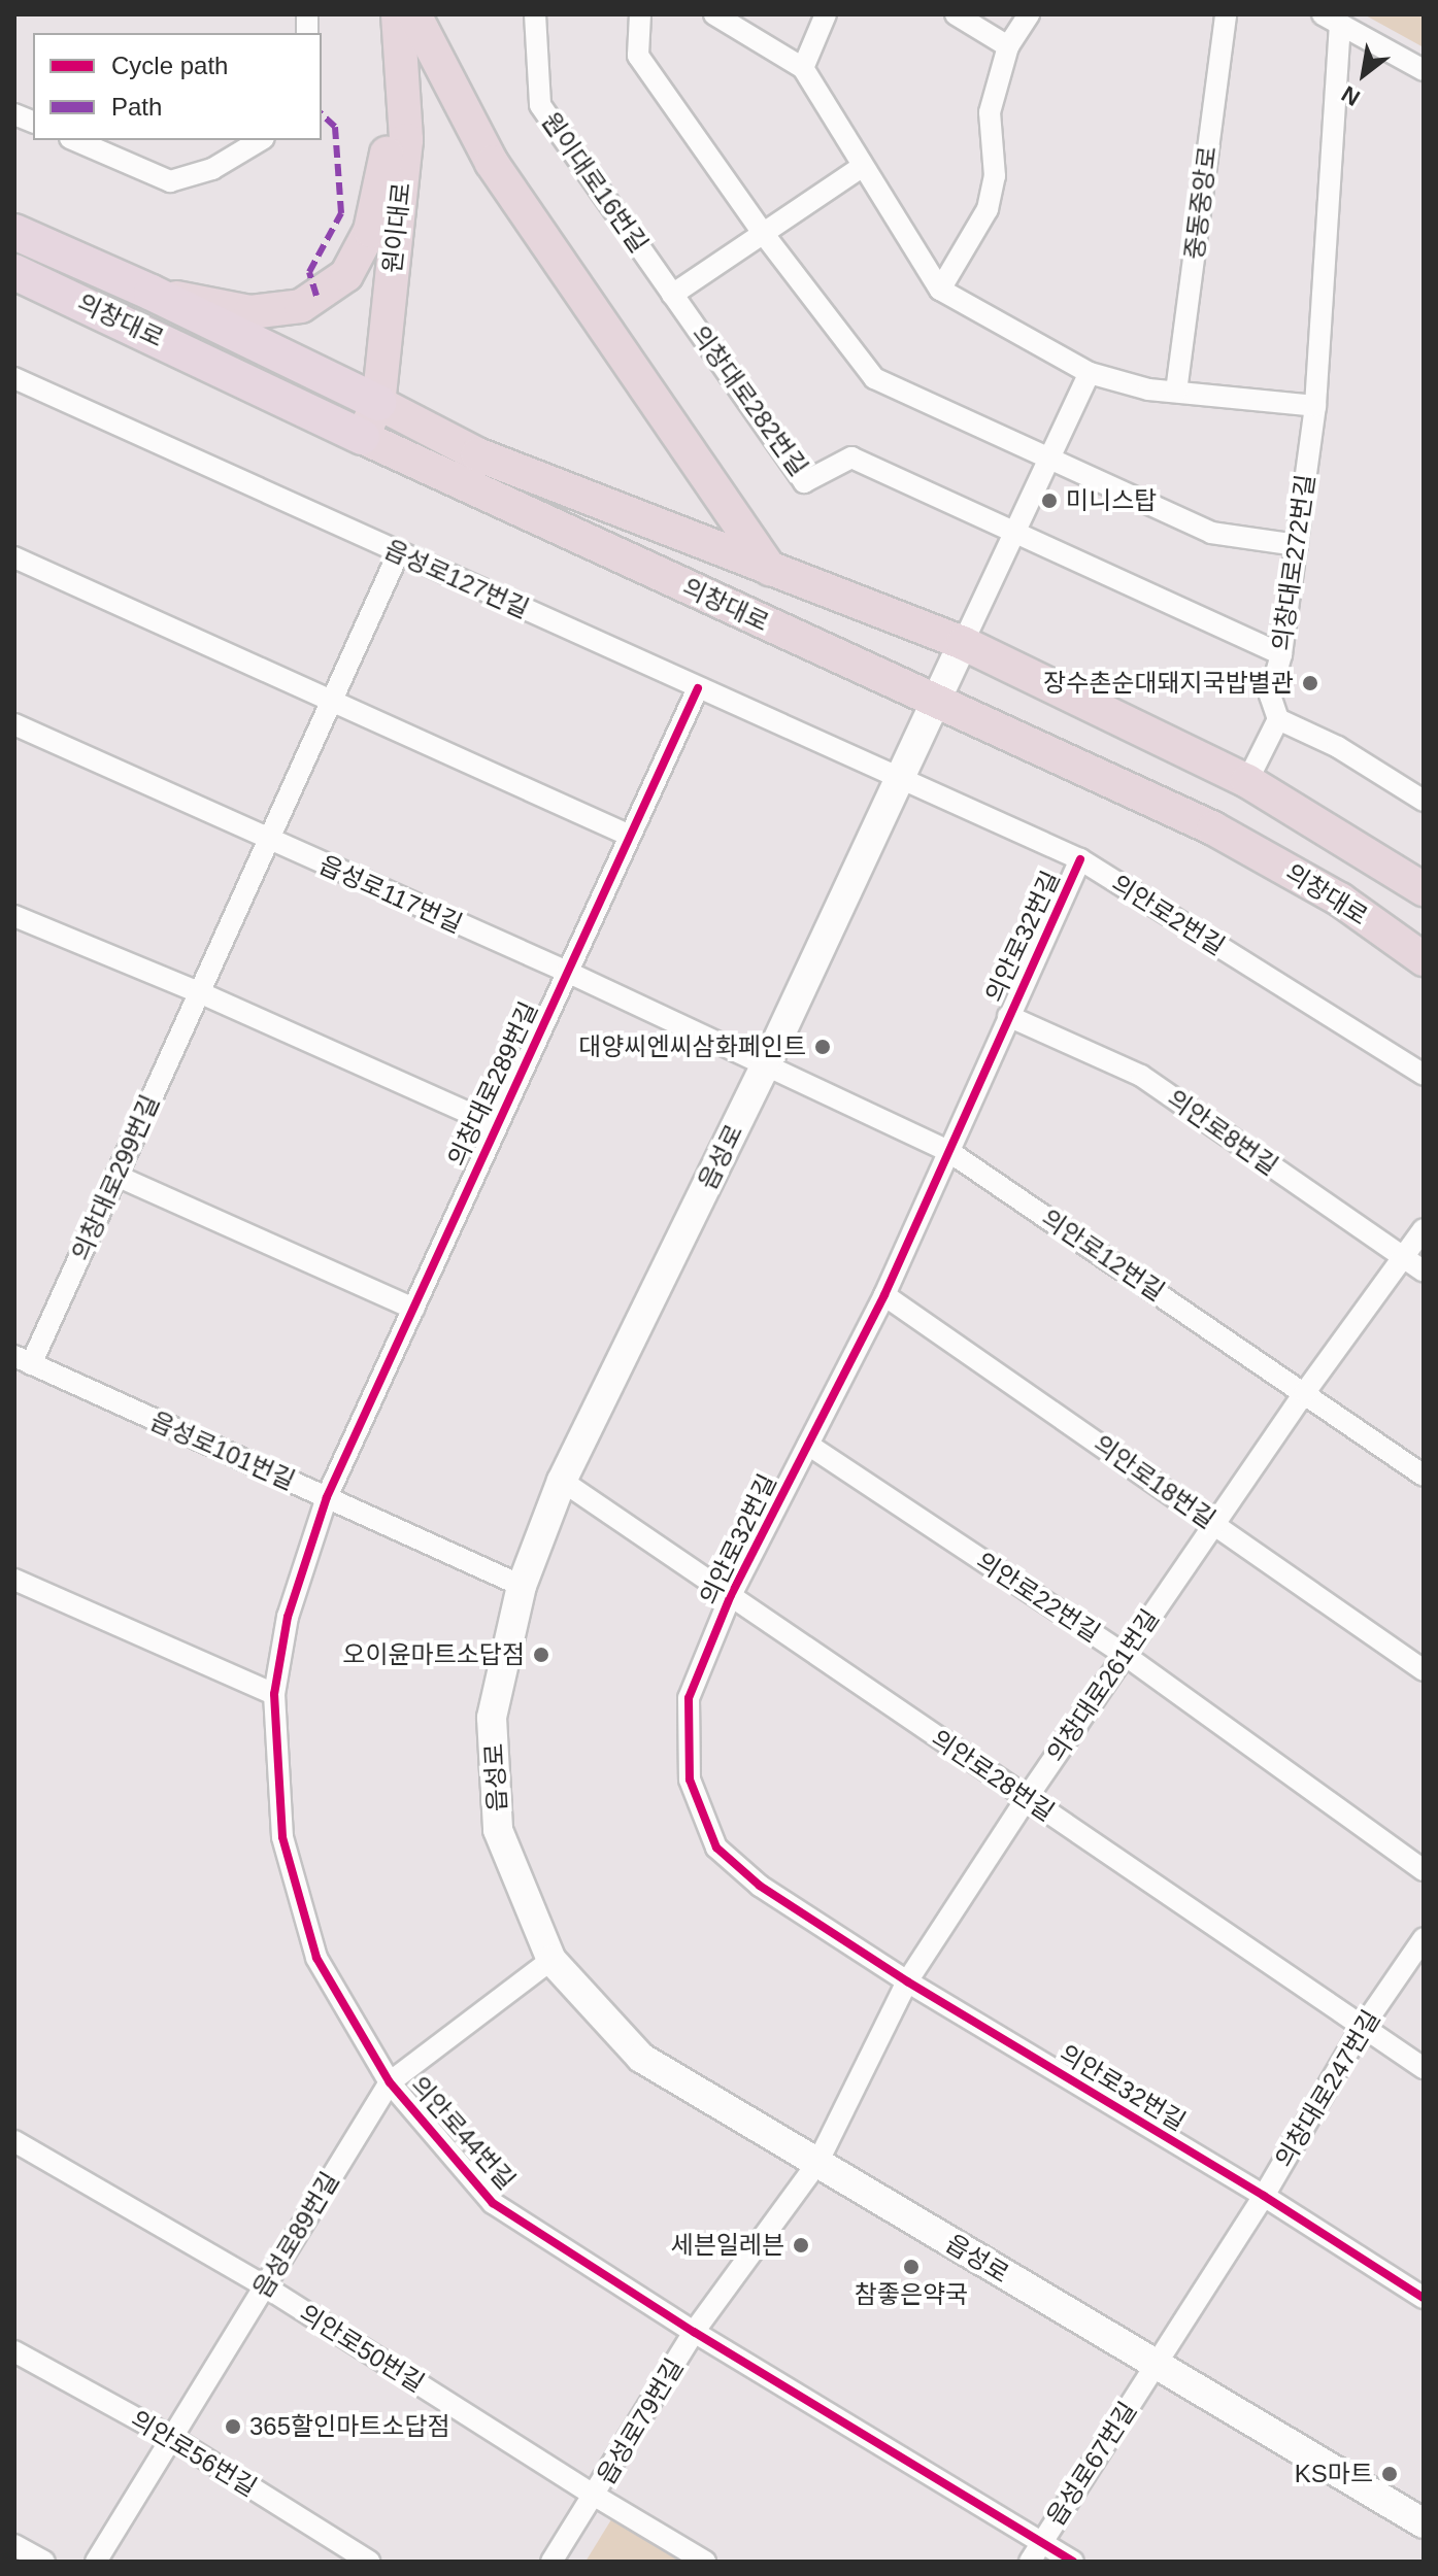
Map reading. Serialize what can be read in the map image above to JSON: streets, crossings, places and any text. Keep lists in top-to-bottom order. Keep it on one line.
{"streets":{"highway":["의창대로"],"main road":["원이대로","읍성로"],"street":["원이대로16번길","중동중앙로","의창대로282번길","의창대로272번길","읍성로127번길","읍성로117번길","의안로2번길","의안로32번길","의창대로289번길","의안로8번길","의창대로299번길","의안로12번길","읍성로101번길","의안로18번길","의안로22번길","의창대로261번길","의안로28번길","의창대로247번길","의안로44번길","읍성로89번길","의안로50번길","읍성로79번길","의안로56번길","읍성로67번길"]},"crossings":[["원이대로16번길","의창대로282번길"],["원이대로","의창대로"],["의창대로","읍성로"],["의창대로282번길","의창대로272번길"],["읍성로127번길","의안로2번길"],["읍성로127번길","의창대로289번길"],["읍성로127번길","읍성로"],["읍성로127번길","의창대로299번길"],["읍성로117번길","의창대로289번길"],["읍성로117번길","읍성로"],["읍성로117번길","의창대로299번길"],["읍성로117번길","의안로12번길"],["의안로2번길","의안로32번길"],["의안로2번길","읍성로"],["의안로32번길","의안로8번길"],["의안로32번길","의안로12번길"],["의안로32번길","의안로18번길"],["의안로32번길","의안로22번길"],["의안로32번길","의창대로261번길"],["의안로32번길","의안로28번길"],["의안로32번길","의창대로247번길"],["의창대로289번길","의창대로299번길"],["의창대로289번길","읍성로101번길"],["의창대로289번길","의안로44번길"],["의안로8번길","의창대로261번길"],["읍성로","의안로12번길"],["읍성로","읍성로101번길"],["읍성로","의창대로261번길"],["읍성로","의안로28번길"],["읍성로","의창대로247번길"],["읍성로","읍성로89번길"],["읍성로","읍성로79번길"],["읍성로","읍성로67번길"],["의창대로299번길","읍성로101번길"],["의안로12번길","의창대로261번길"],["읍성로101번길","의안로44번길"],["의안로18번길","의창대로261번길"],["의안로22번길","의창대로261번길"],["의창대로261번길","의안로28번길"],["의창대로261번길","읍성로79번길"],["의안로28번길","의창대로247번길"],["의창대로247번길","읍성로67번길"],["의안로44번길","읍성로89번길"],["의안로44번길","읍성로79번길"],["의안로44번길","읍성로67번길"],["읍성로89번길","의안로50번길"],["읍성로89번길","의안로56번길"],["의안로50번길","읍성로79번길"]],"places":["미니스탑","장수촌순대돼지국밥별관","대양씨엔씨삼화페인트","오이윤마트소답점","세븐일레븐","참좋은약국","365할인마트소답점","KS마트"],"legend":["Cycle path","Path"],"north":"bottom left"}
